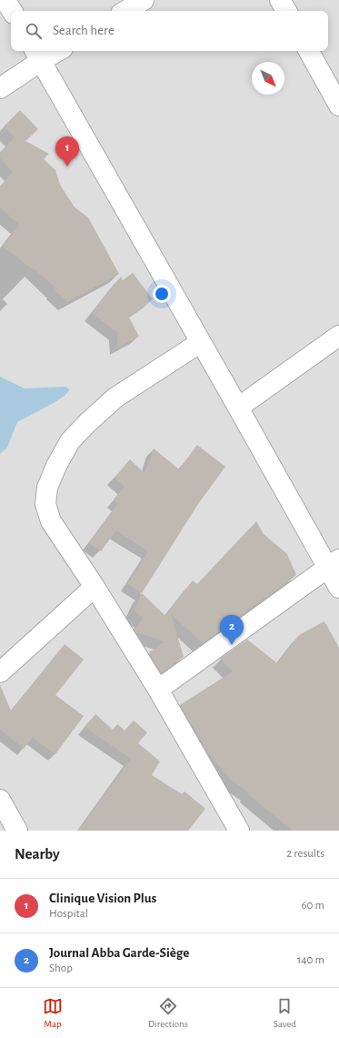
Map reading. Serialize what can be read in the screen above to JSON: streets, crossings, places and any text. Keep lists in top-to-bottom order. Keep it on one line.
{"north":"bottom right","page":{"search":"Search here","pins":["1","2"],"heading":["Nearby","2 results"],"list":[{"mark":"1","name":"Clinique Vision Plus","note":"Hospital","value":"60 m"},{"mark":"2","name":"Journal Abba Garde-Siège","note":"Shop","value":"140 m"}],"nav":["Map","Directions","Saved"]}}
